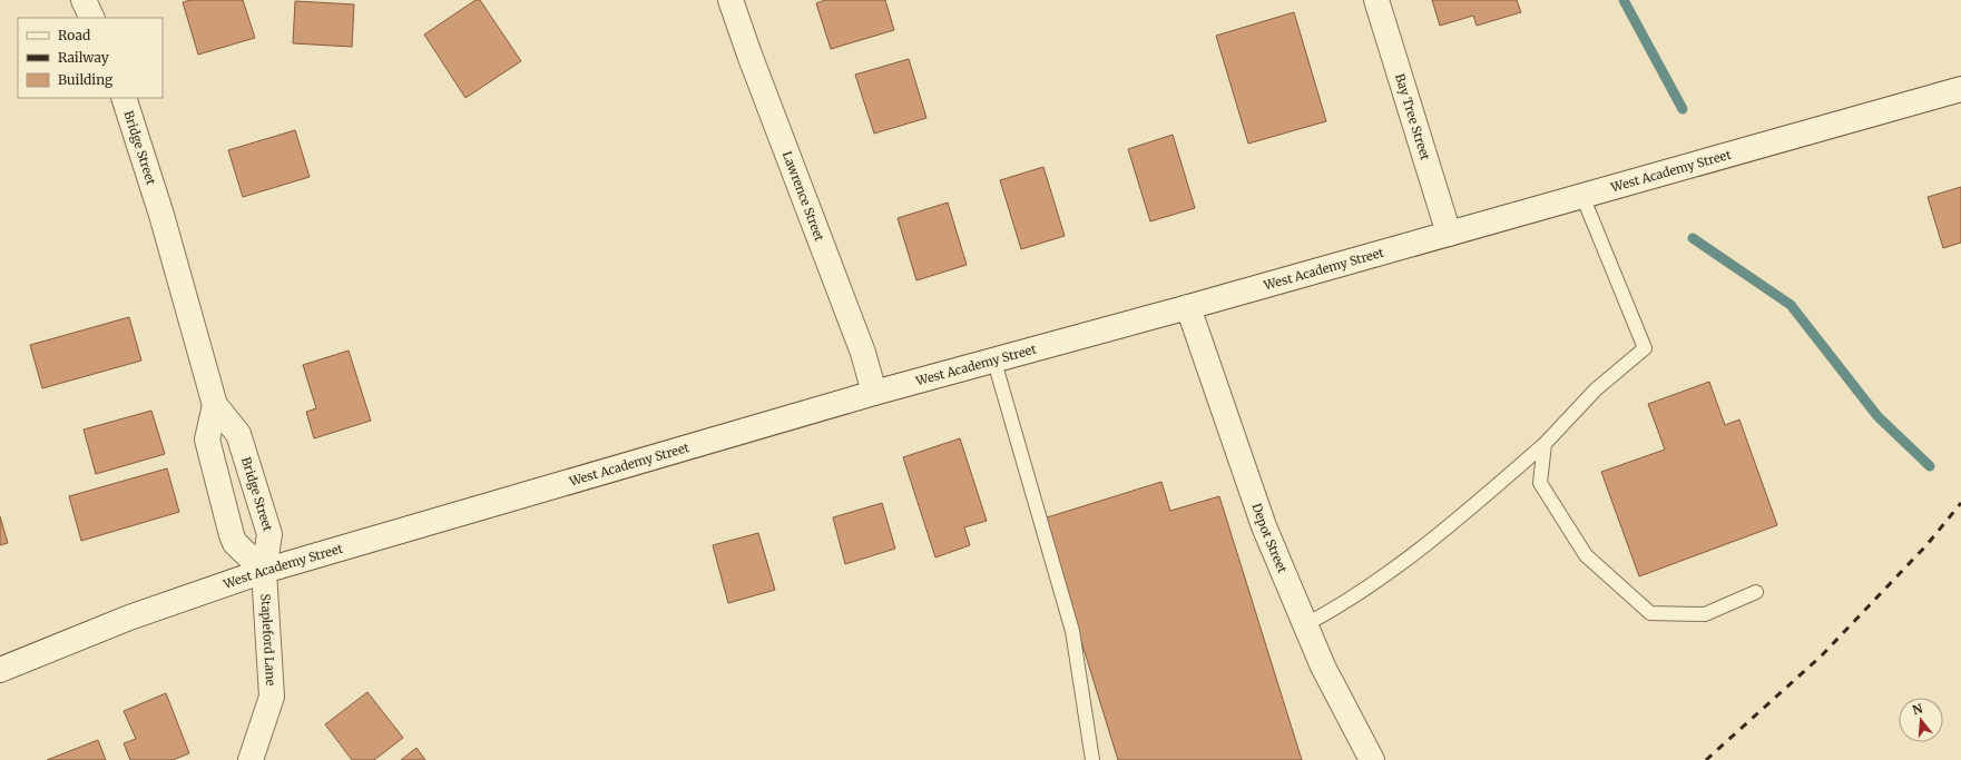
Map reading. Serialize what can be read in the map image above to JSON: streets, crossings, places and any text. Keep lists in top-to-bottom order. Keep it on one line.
{"streets":{"street":["Bay Tree Street","Bridge Street","West Academy Street","Lawrence Street","Depot Street","Stapleford Lane"]},"crossings":[["Bay Tree Street","West Academy Street"],["Bridge Street","West Academy Street"],["Bridge Street","Stapleford Lane"],["West Academy Street","Lawrence Street"],["West Academy Street","Depot Street"],["West Academy Street","Stapleford Lane"]],"legend":["Road","Railway","Building"],"north":"top"}
